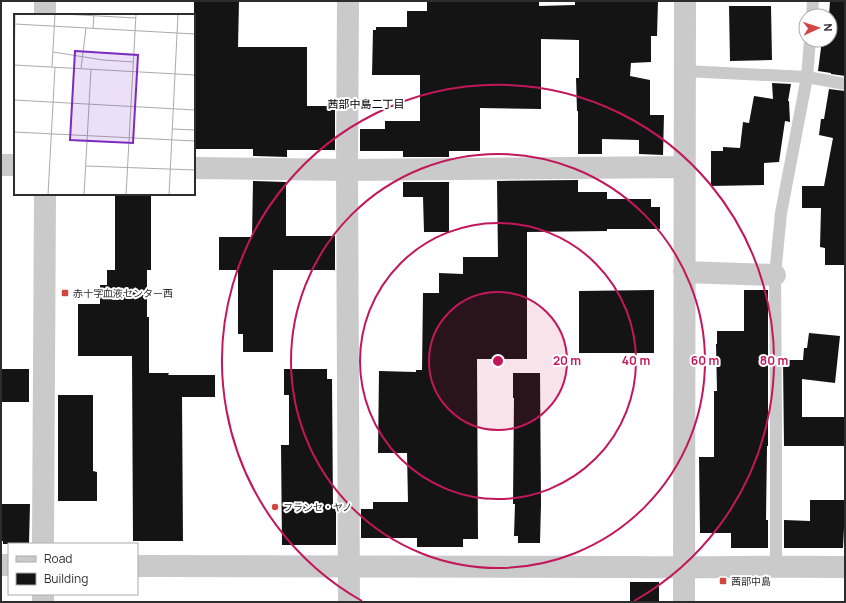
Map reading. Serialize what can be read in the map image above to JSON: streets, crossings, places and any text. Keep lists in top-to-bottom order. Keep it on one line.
{"districts":["茜部中島二丁目"],"places":{"transit":["赤十字血液センター西","茜部中島"],"other":["フランセ・ヤノ"]},"legend":["Road","Building"],"north":"right","rings":["20 m","40 m","60 m","80 m"]}
